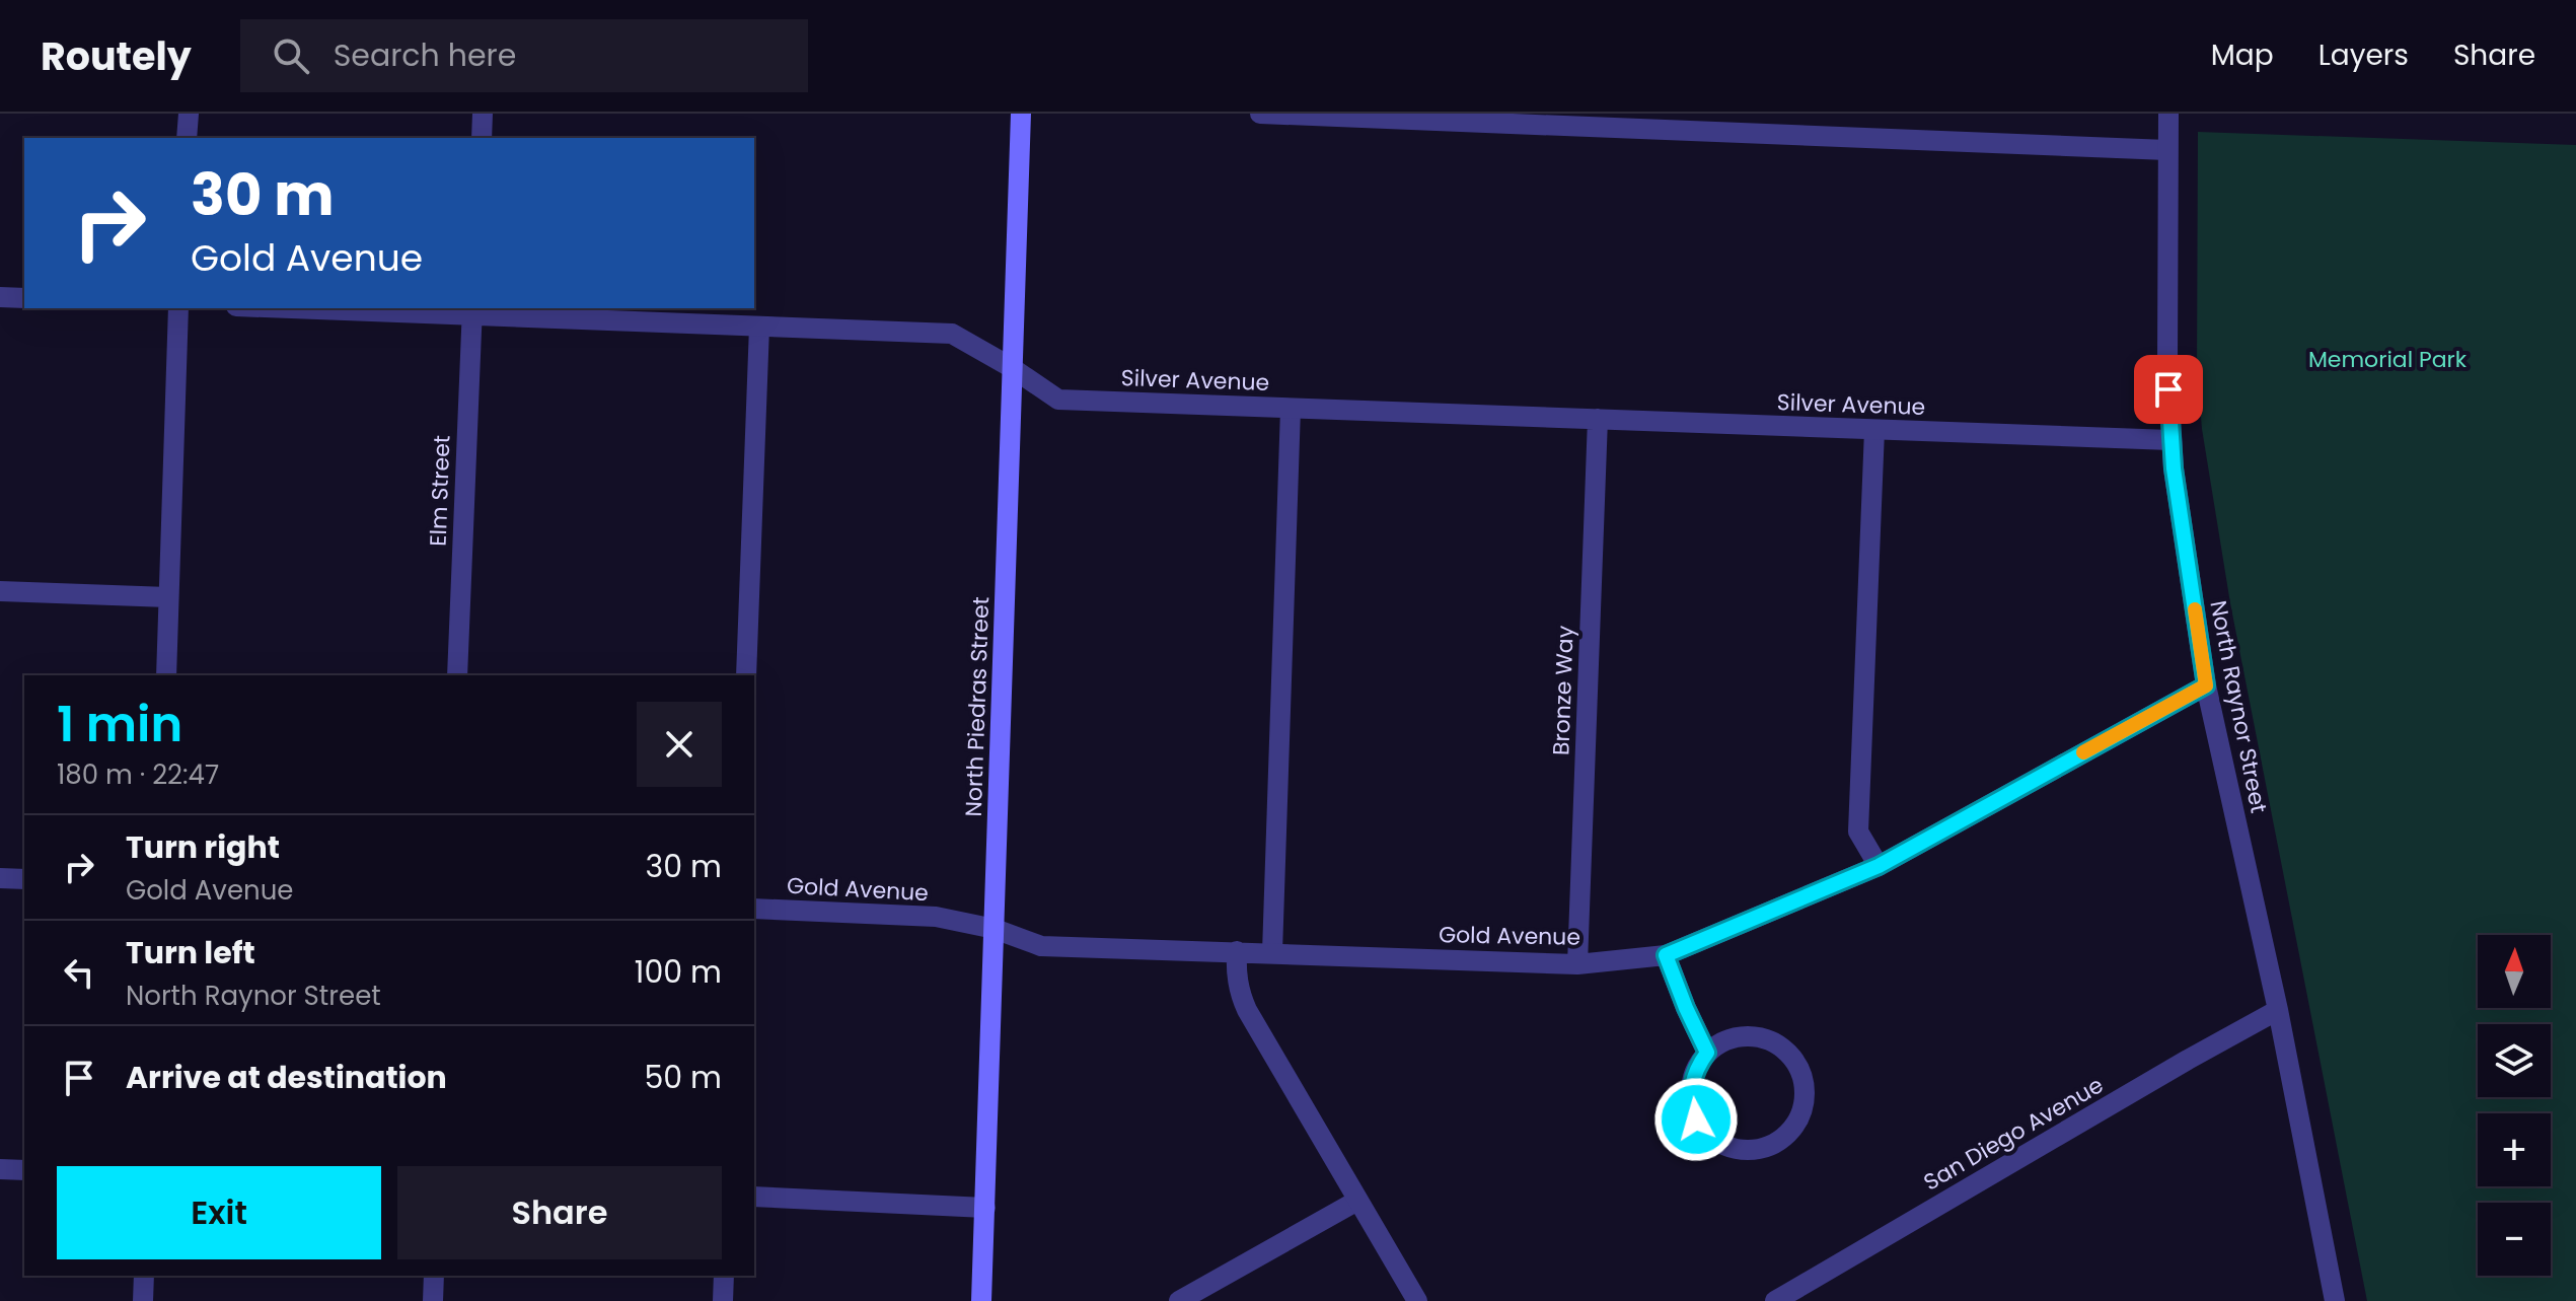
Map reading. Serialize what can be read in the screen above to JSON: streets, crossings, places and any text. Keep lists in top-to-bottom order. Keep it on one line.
{"streets":{"main road":["North Piedras Street"],"street":["Silver Avenue","Elm Street","Bronze Way","North Raynor Street","Gold Avenue","San Diego Avenue"]},"crossings":[["Silver Avenue","Elm Street"],["Silver Avenue","Bronze Way"],["Silver Avenue","North Piedras Street"],["Silver Avenue","North Raynor Street"],["Bronze Way","Gold Avenue"],["North Piedras Street","Gold Avenue"],["North Raynor Street","Gold Avenue"],["North Raynor Street","San Diego Avenue"]],"parks":["Memorial Park"],"north":"top","page":{"header":"Routely","search":"Search here","nav":["Map","Layers","Share"],"turn":["30 m","Gold Avenue"],"heading":["1 min","180 m · 22:47"],"list":[{"name":"Turn right","note":"Gold Avenue","value":"30 m"},{"name":"Turn left","note":"North Raynor Street","value":"100 m"},{"name":"Arrive at destination","value":"50 m"}],"map_buttons":["+","−"],"buttons":["Exit","Share"]}}
